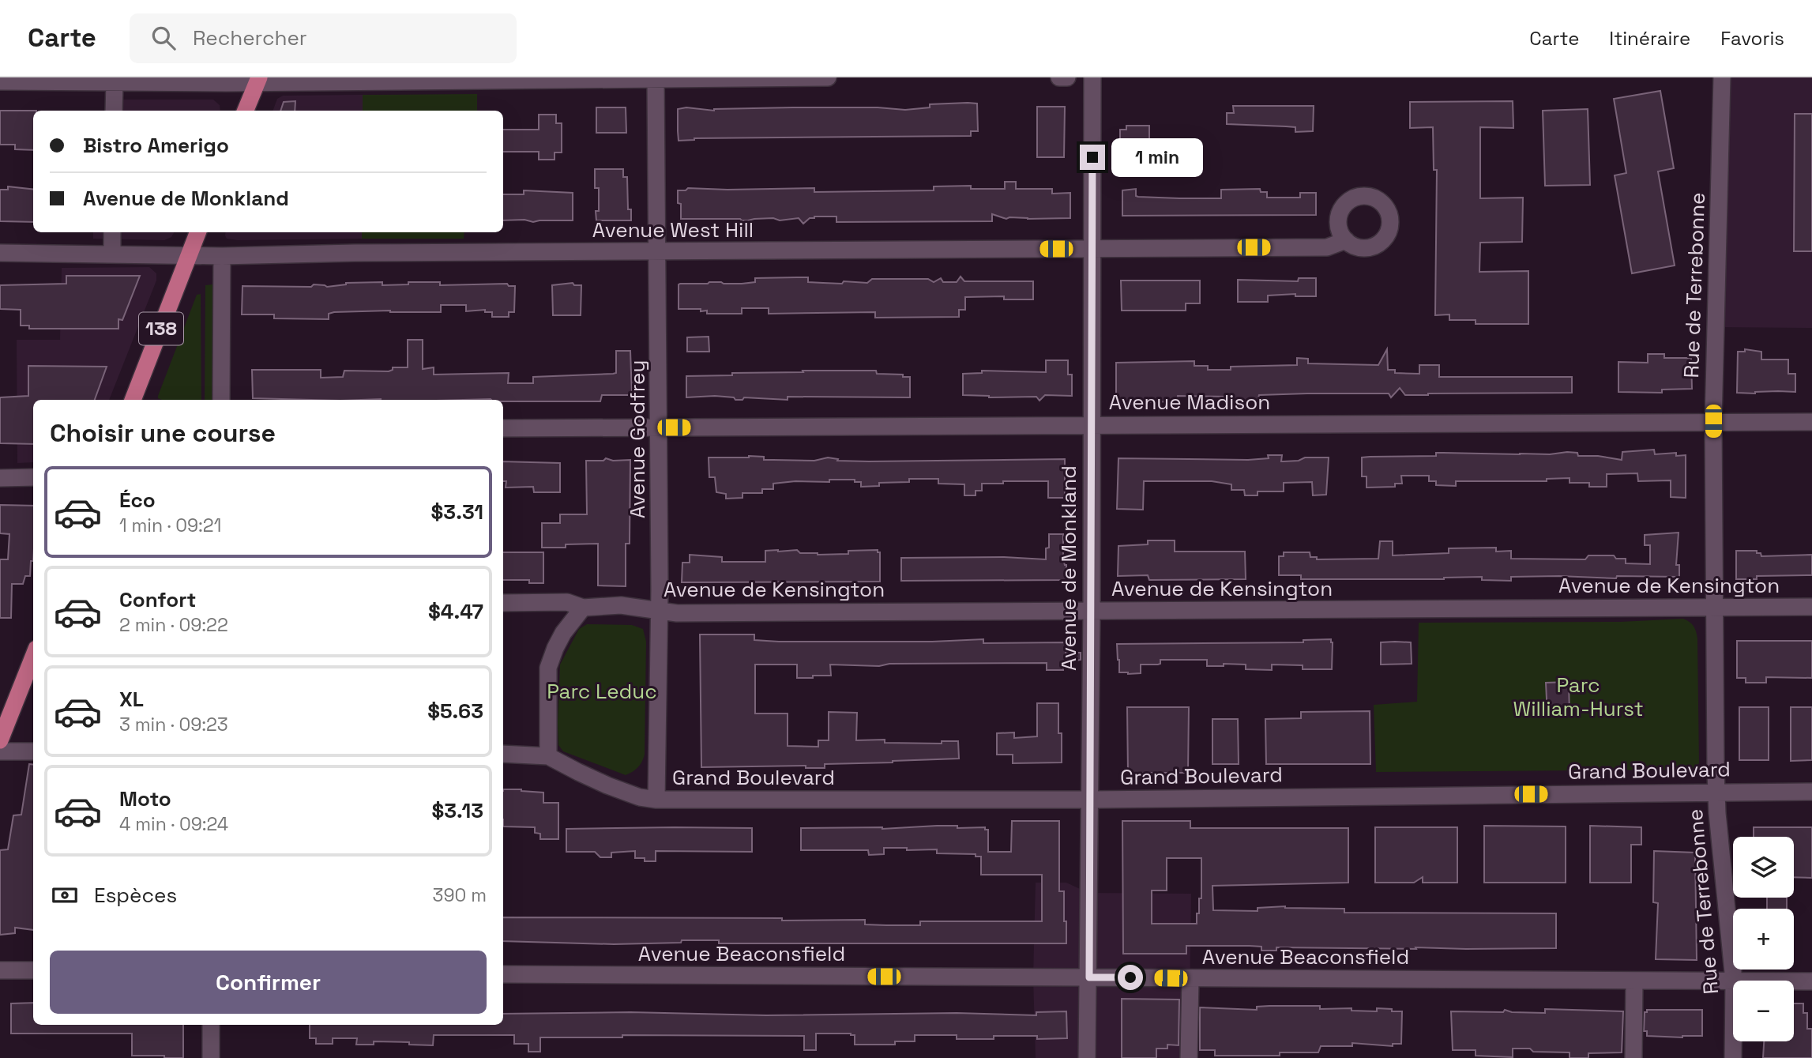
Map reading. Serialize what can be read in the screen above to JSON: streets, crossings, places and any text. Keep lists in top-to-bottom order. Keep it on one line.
{"streets":{"main road":["138"],"street":["Avenue West Hill","Rue de Terrebonne","Avenue Madison","Avenue Godfrey","Avenue de Monkland","Avenue de Kensington","Grand Boulevard","Avenue Beaconsfield"]},"crossings":[["Avenue West Hill","138"],["Avenue West Hill","Avenue Godfrey"],["Avenue West Hill","Avenue de Monkland"],["Rue de Terrebonne","Avenue Madison"],["Rue de Terrebonne","Avenue de Kensington"],["Rue de Terrebonne","Grand Boulevard"],["Avenue Madison","Avenue Godfrey"],["Avenue Madison","Avenue de Monkland"],["Avenue Godfrey","Avenue de Kensington"],["Avenue Godfrey","Grand Boulevard"],["Avenue de Monkland","Avenue de Kensington"],["Avenue de Monkland","Grand Boulevard"],["Avenue de Monkland","Avenue Beaconsfield"]],"parks":["Parc William-Hurst","Parc Leduc"],"page":{"header":"Carte","search":"Rechercher","nav":["Carte","Itinéraire","Favoris"],"banner":["Bistro Amerigo","Avenue de Monkland"],"bubble":"1 min","heading":"Choisir une course","list":[{"name":"Éco","note":"1 min · 09:21","value":"$3.31"},{"name":"Confort","note":"2 min · 09:22","value":"$4.47"},{"name":"XL","note":"3 min · 09:23","value":"$5.63"},{"name":"Moto","note":"4 min · 09:24","value":"$3.13"}],"map_buttons":["+","−"],"pay":["Espèces","390 m"],"buttons":"Confirmer"}}
